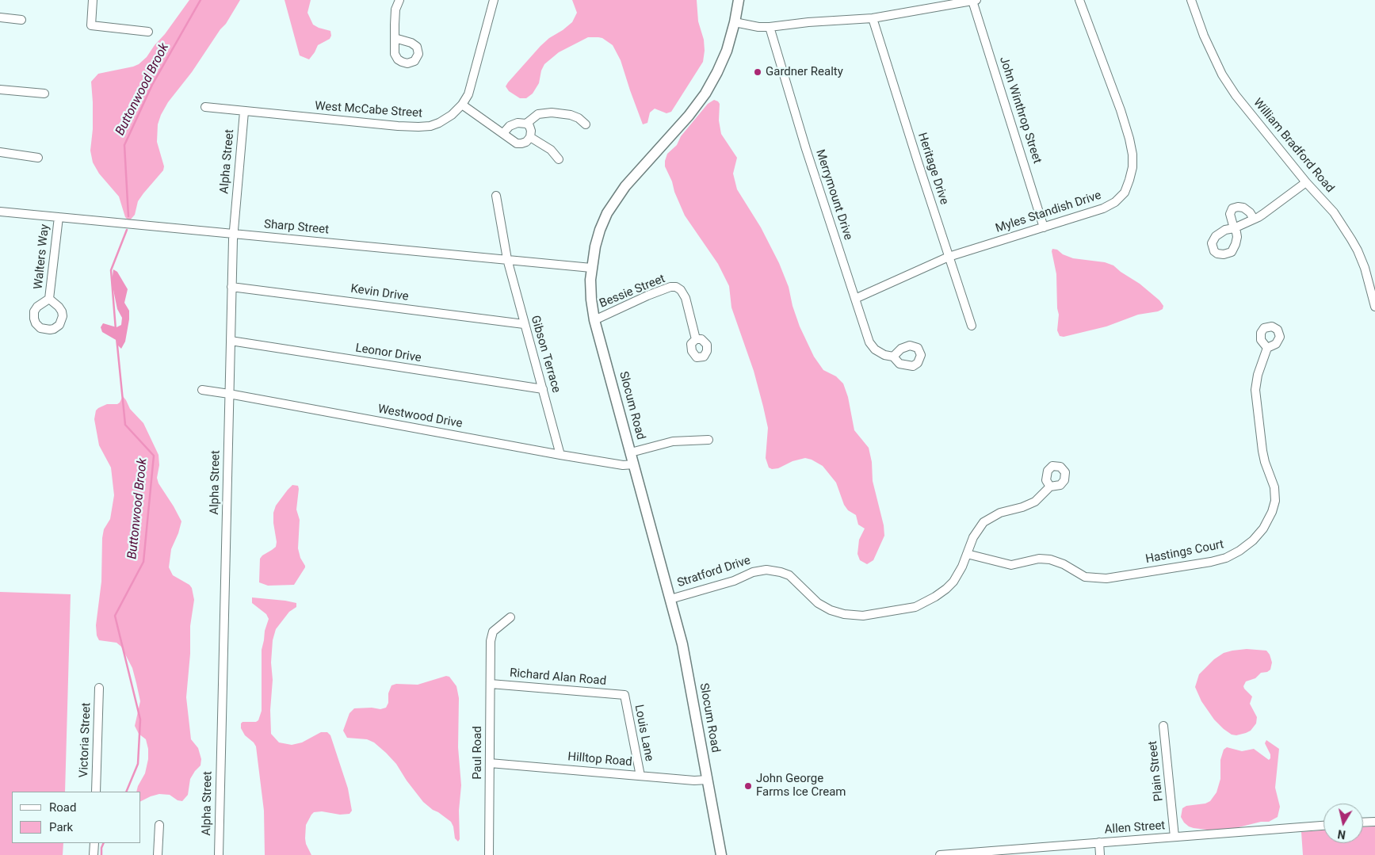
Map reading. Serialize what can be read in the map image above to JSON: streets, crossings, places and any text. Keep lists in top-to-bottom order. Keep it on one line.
{"streets":{"main road":["Slocum Road"],"street":["West McCabe Street","John Winthrop Street","William Bradford Road","Alpha Street","Heritage Drive","Merrymount Drive","Myles Standish Drive","Sharp Street","Walters Way","Bessie Street","Kevin Drive","Leonor Drive","Gibson Terrace","Westwood Drive","Hastings Court","Stratford Drive","Richard Alan Road","Louis Lane","Victoria Street","Paul Road","Hilltop Road","Plain Street","Allen Street"]},"crossings":[["West McCabe Street","Alpha Street"],["John Winthrop Street","Myles Standish Drive"],["Alpha Street","Sharp Street"],["Alpha Street","Kevin Drive"],["Alpha Street","Leonor Drive"],["Alpha Street","Westwood Drive"],["Heritage Drive","Myles Standish Drive"],["Merrymount Drive","Myles Standish Drive"],["Sharp Street","Walters Way"],["Sharp Street","Gibson Terrace"],["Sharp Street","Slocum Road"],["Bessie Street","Slocum Road"],["Kevin Drive","Gibson Terrace"],["Leonor Drive","Gibson Terrace"],["Gibson Terrace","Westwood Drive"],["Slocum Road","Westwood Drive"],["Slocum Road","Stratford Drive"],["Slocum Road","Hilltop Road"],["Hastings Court","Stratford Drive"],["Richard Alan Road","Louis Lane"],["Richard Alan Road","Paul Road"],["Louis Lane","Hilltop Road"],["Paul Road","Hilltop Road"],["Plain Street","Allen Street"]],"water":["Buttonwood Brook"],"places":["Gardner Realty","John George Farms Ice Cream"],"legend":["Road","Park"],"north":"bottom"}
